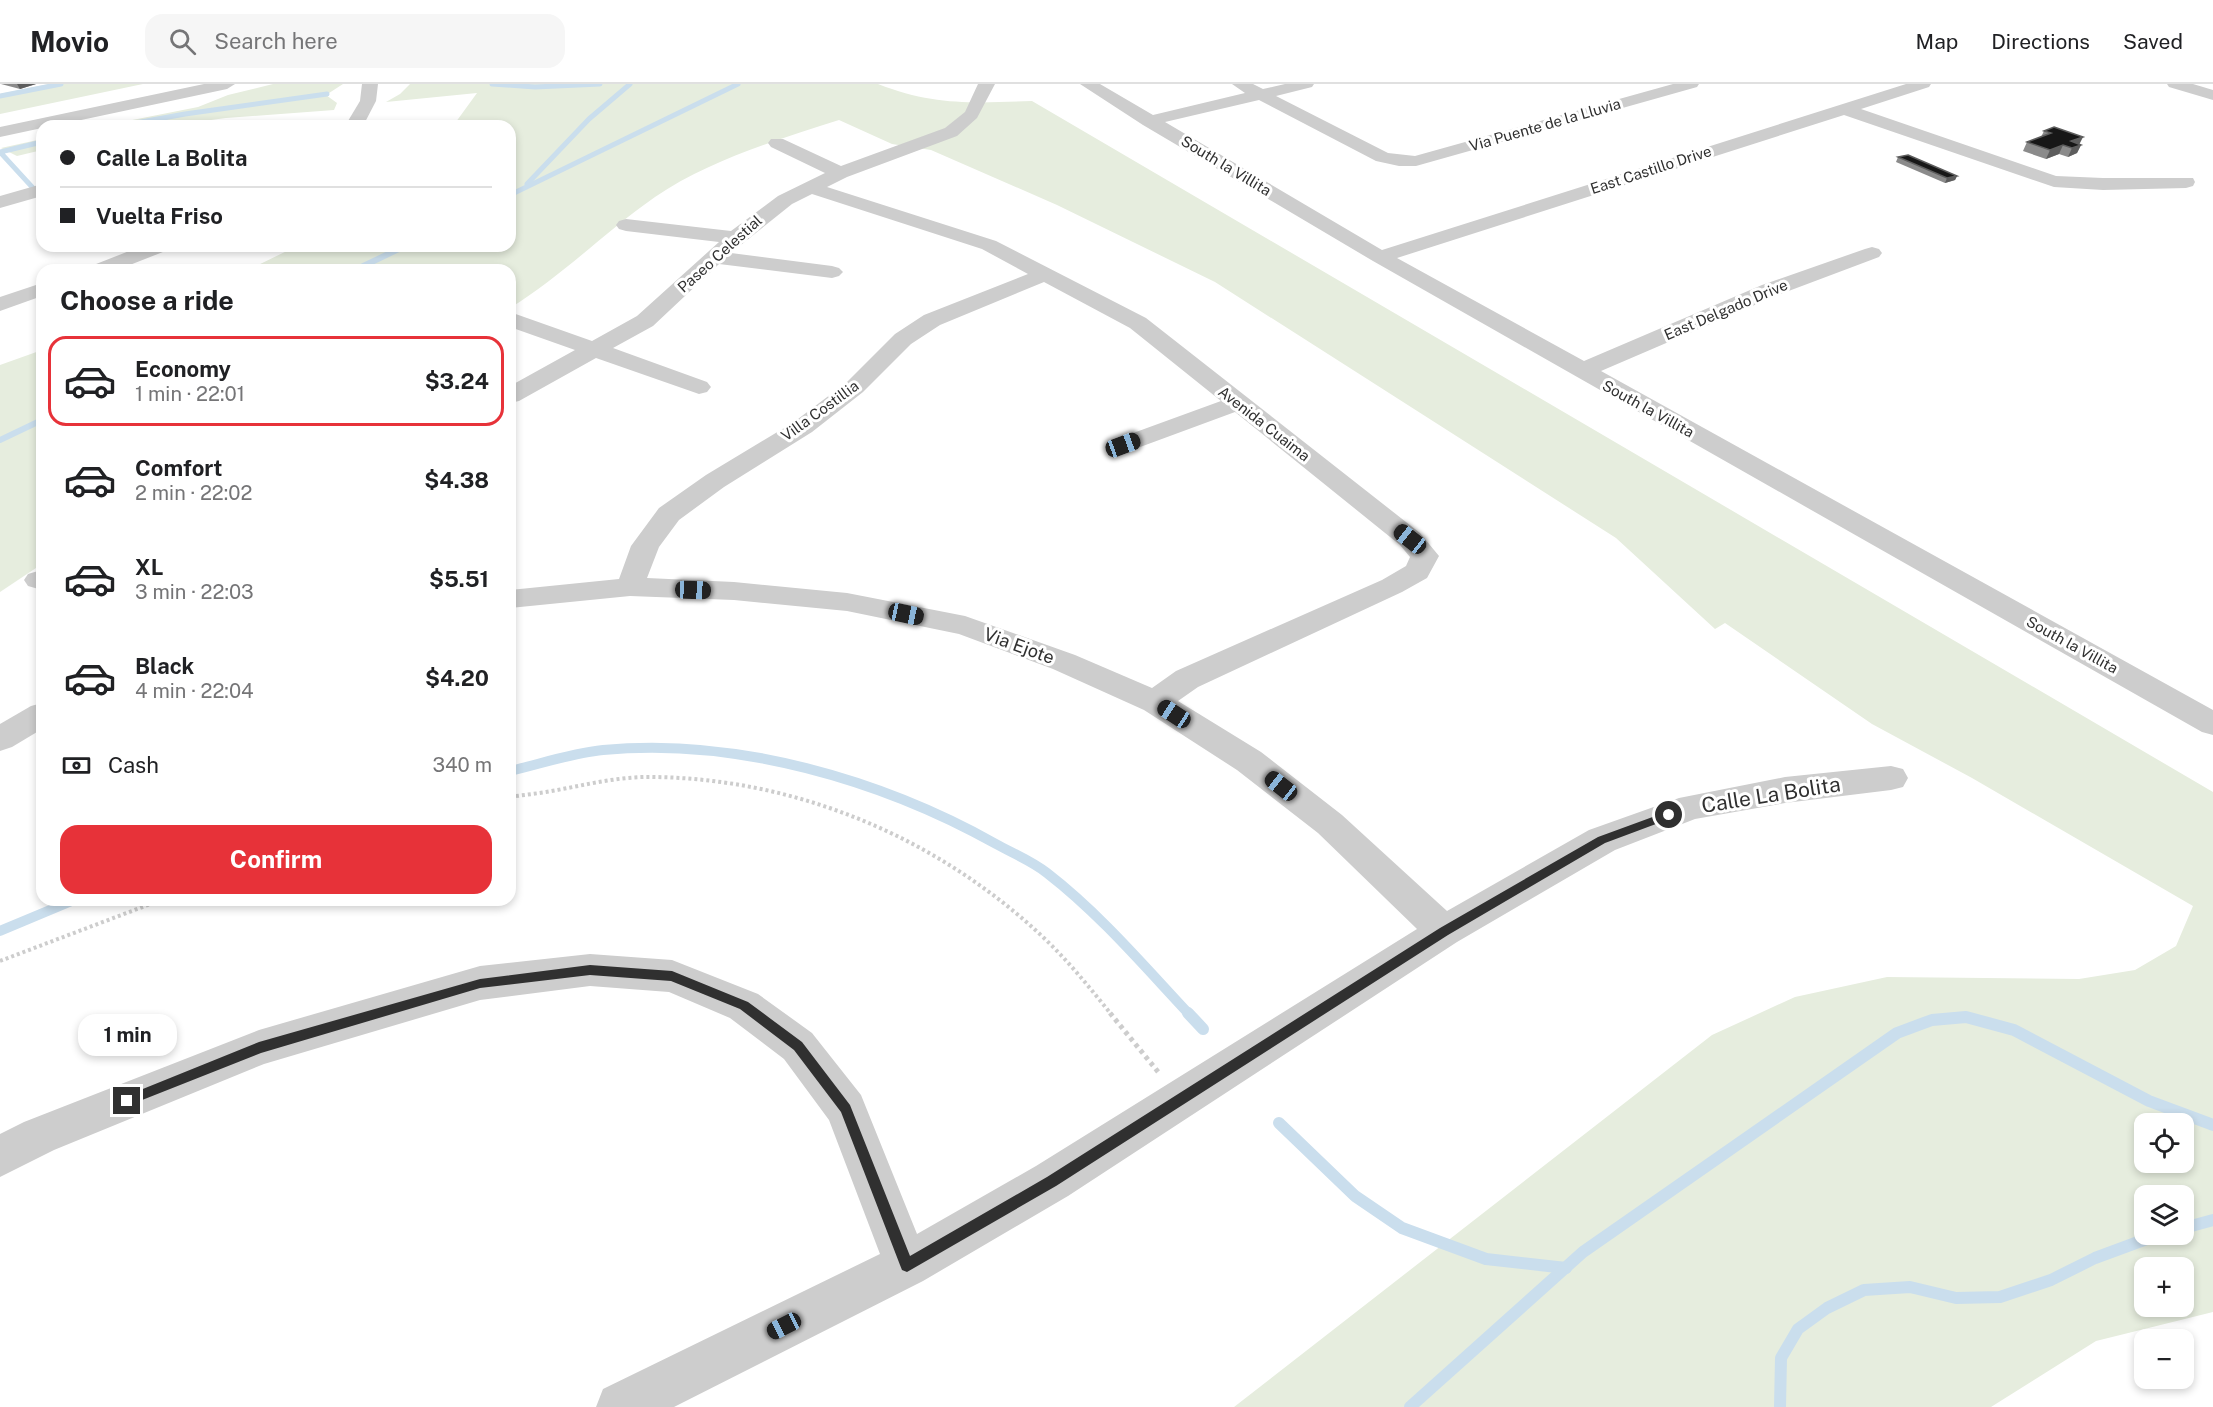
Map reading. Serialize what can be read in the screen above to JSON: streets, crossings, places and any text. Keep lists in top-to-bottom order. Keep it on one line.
{"streets":{"street":["Via Puente de la Lluvia","South la Villita","East Castillo Drive","Paseo Celestial","East Delgado Drive","Villa Costillia","Avenida Cuaima","Via Ejote","Calle La Bolita"]},"crossings":[["South la Villita","East Castillo Drive"],["South la Villita","East Delgado Drive"],["Paseo Celestial","Avenida Cuaima"],["Villa Costillia","Avenida Cuaima"],["Villa Costillia","Via Ejote"],["Avenida Cuaima","Via Ejote"],["Via Ejote","Calle La Bolita"]],"page":{"header":"Movio","search":"Search here","nav":["Map","Directions","Saved"],"banner":["Calle La Bolita","Vuelta Friso"],"heading":"Choose a ride","list":[{"name":"Economy","note":"1 min · 22:01","value":"$3.24"},{"name":"Comfort","note":"2 min · 22:02","value":"$4.38"},{"name":"XL","note":"3 min · 22:03","value":"$5.51"},{"name":"Black","note":"4 min · 22:04","value":"$4.20"}],"pay":["Cash","340 m"],"buttons":"Confirm","bubble":"1 min","map_buttons":["+","−"]}}
